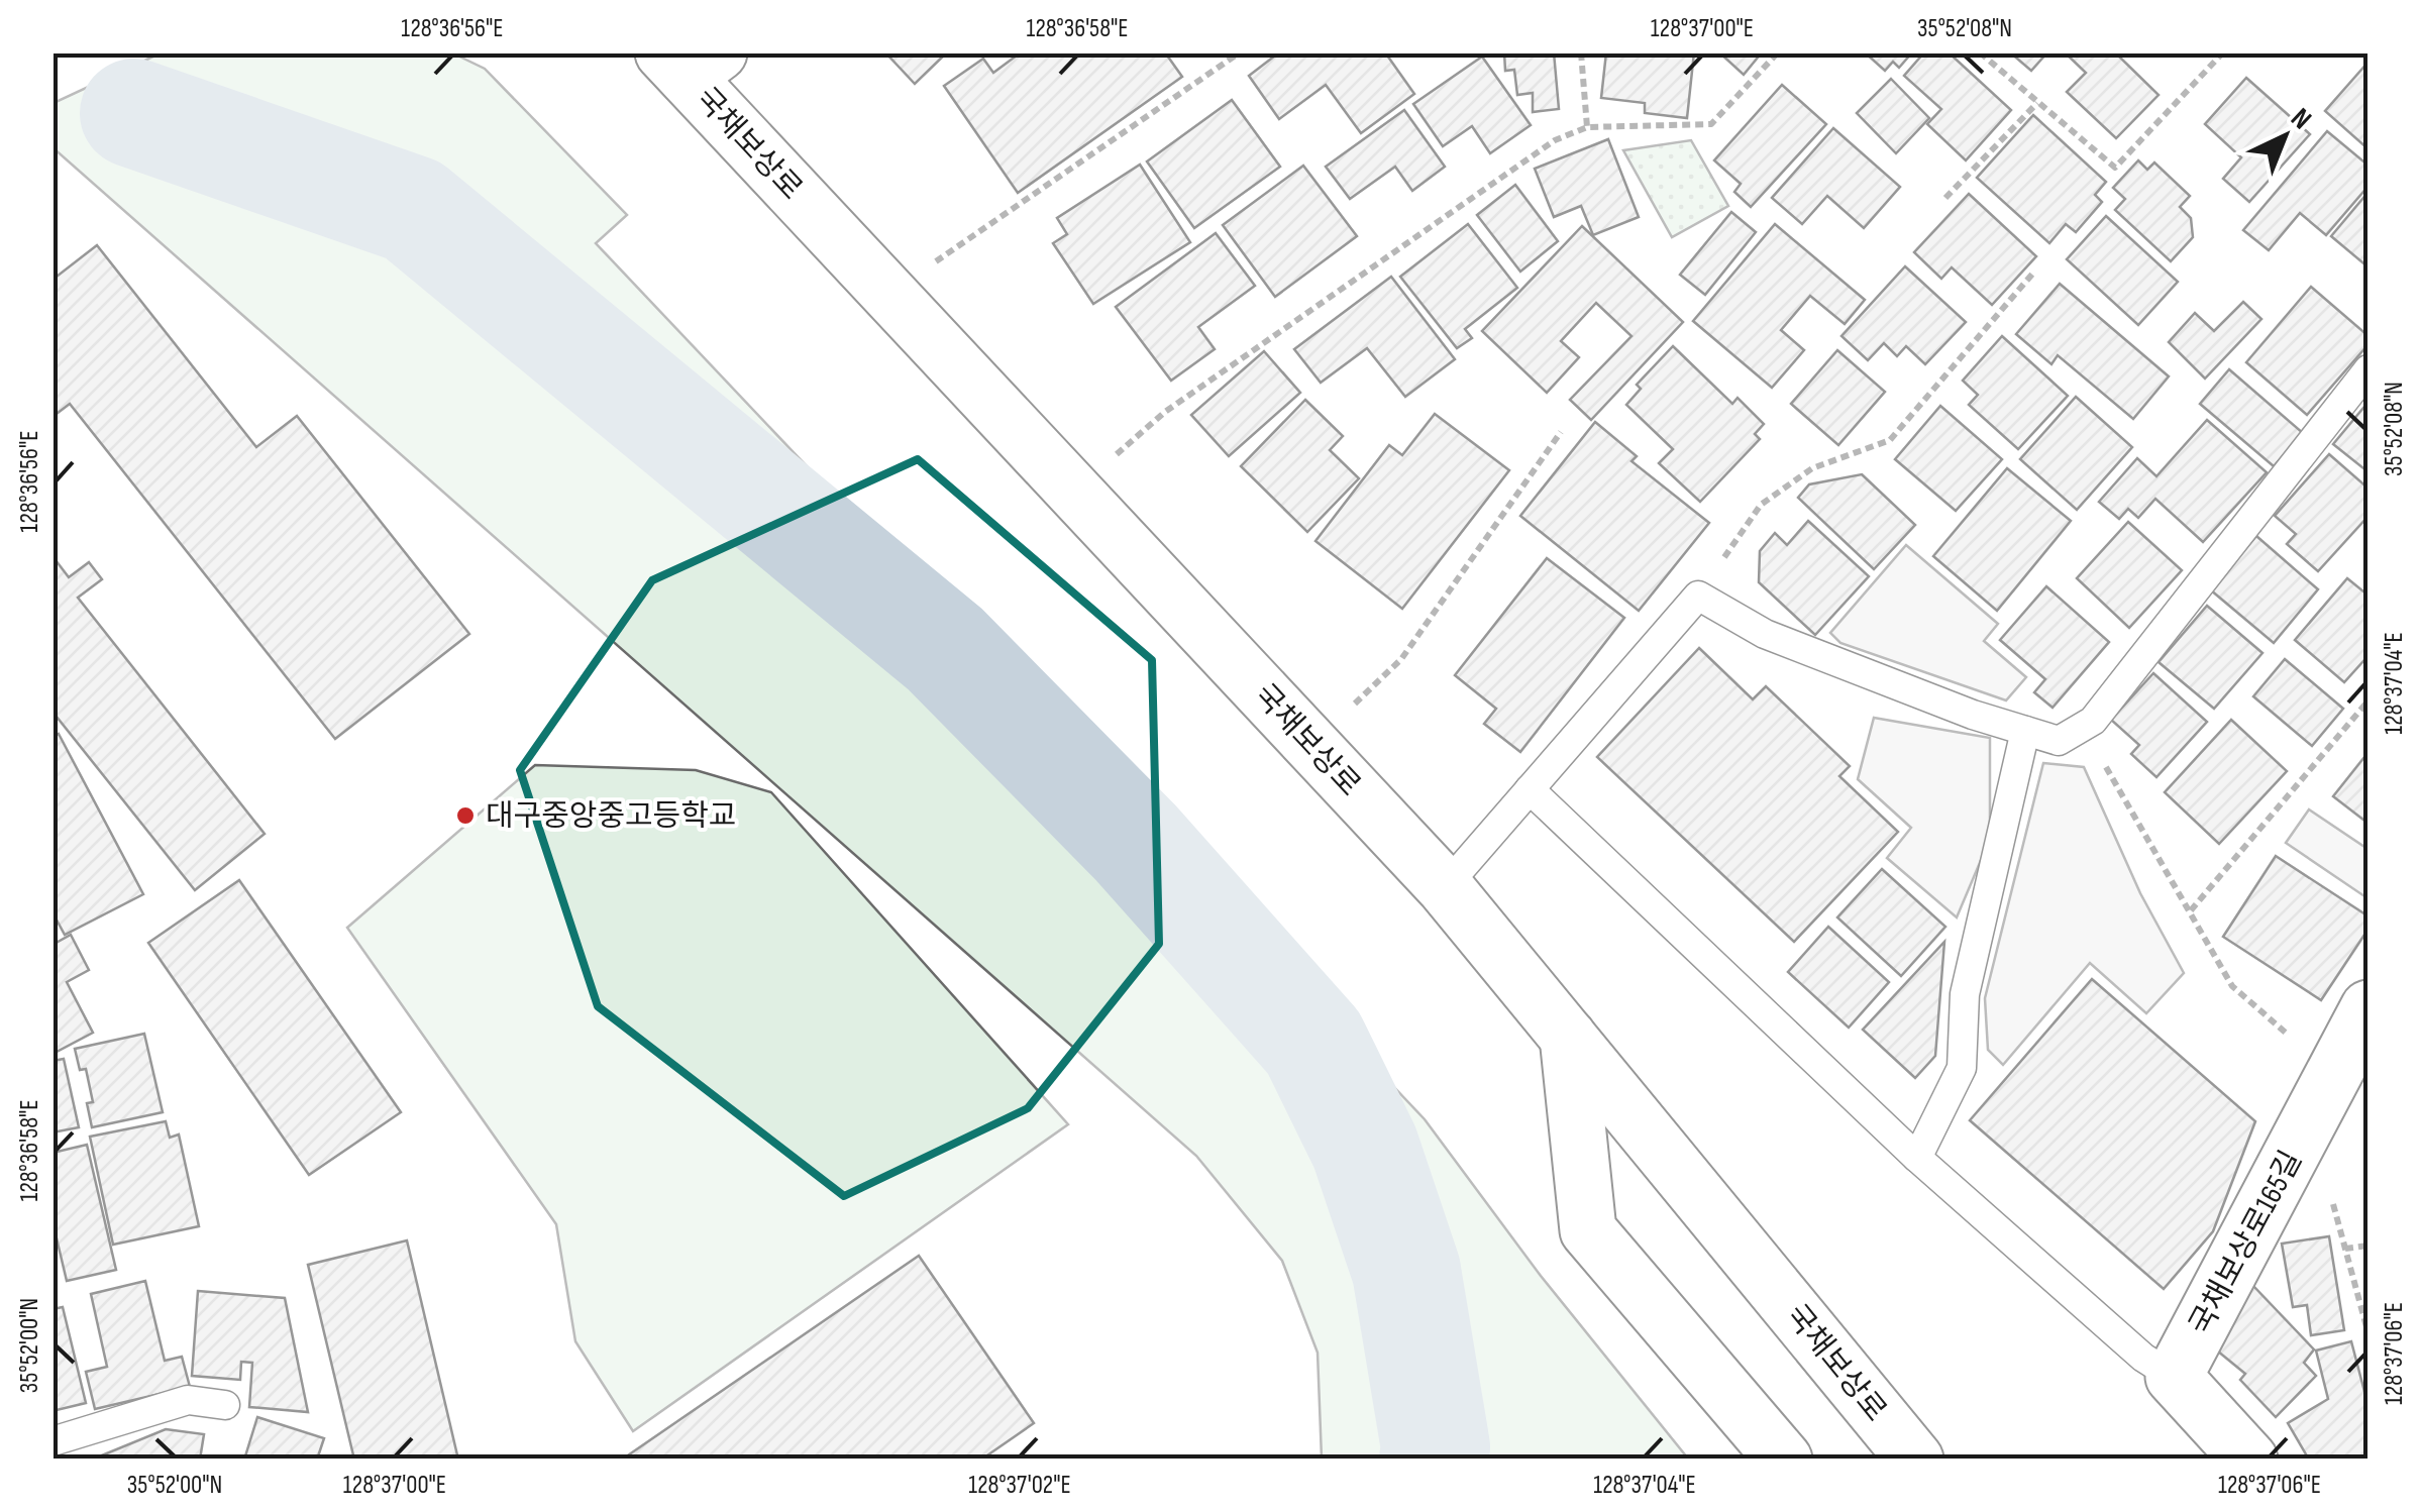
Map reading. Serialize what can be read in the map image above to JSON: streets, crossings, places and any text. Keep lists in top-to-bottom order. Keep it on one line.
{"streets":{"main road":["국채보상로","국채보상로165길"]},"places":["대구중앙중고등학교"],"north":"top right","coordinates":["128°36'56\"E","128°36'58\"E","128°37'00\"E","35°52'08\"N","128°37'04\"E","35°52'00\"N","128°37'06\"E","128°37'02\"E"]}
